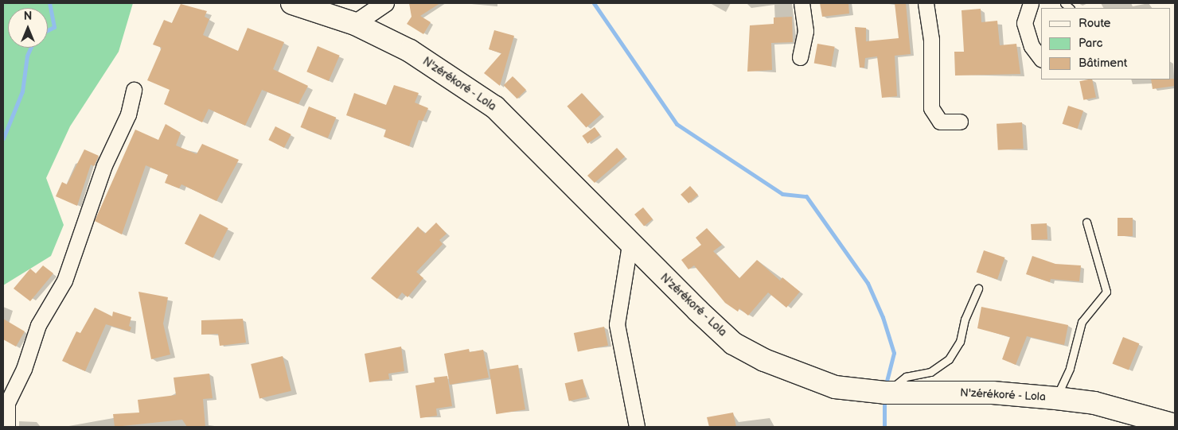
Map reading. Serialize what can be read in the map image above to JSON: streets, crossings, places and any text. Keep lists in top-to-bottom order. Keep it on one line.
{"streets":{"highway":["N'zérékoré - Lola"]},"legend":["Route","Parc","Bâtiment"],"north":"top"}
